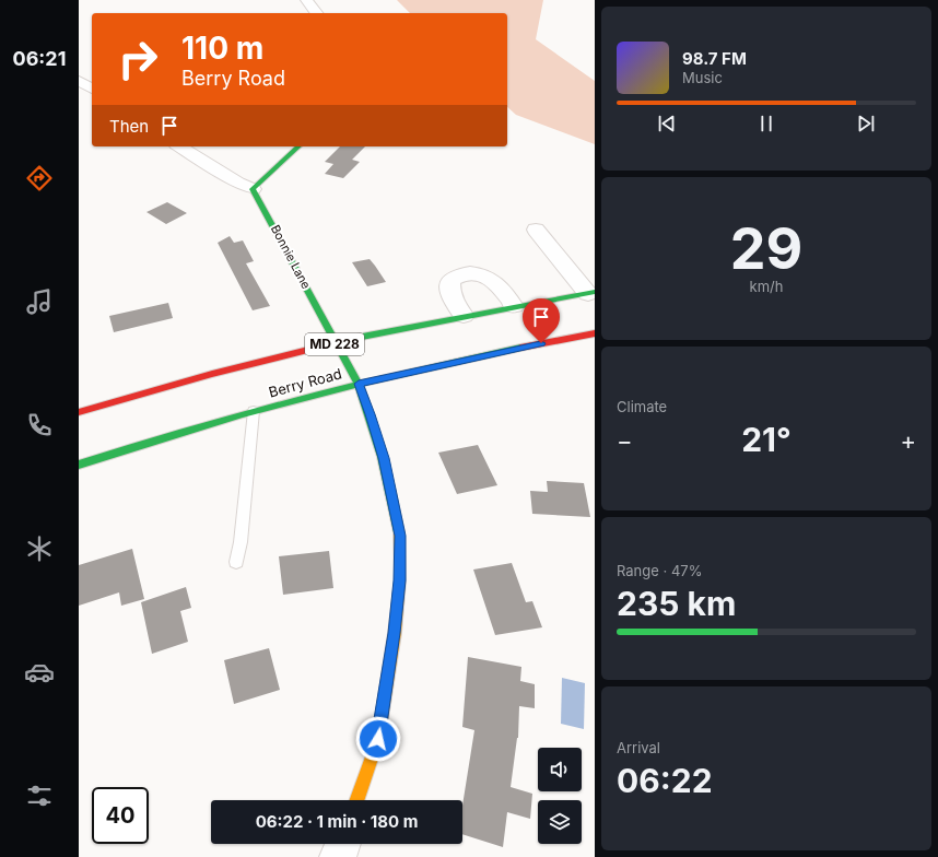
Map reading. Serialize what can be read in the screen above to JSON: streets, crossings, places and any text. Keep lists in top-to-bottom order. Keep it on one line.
{"streets":{"main road":["Bonnie Lane","MD 228","Berry Road"]},"crossings":[["Bonnie Lane","Berry Road"]],"page":{"tabs":"06:21","turn":["110 m","Berry Road"],"song":["98.7 FM","Music"],"then":"Then","tile":[["29","km/h"],"Climate",["Range · 47%","235 km"],["Arrival","06:22"]],"heat":["−","21°","+"],"limit":"40","trip":"06:22 · 1 min · 180 m"}}
